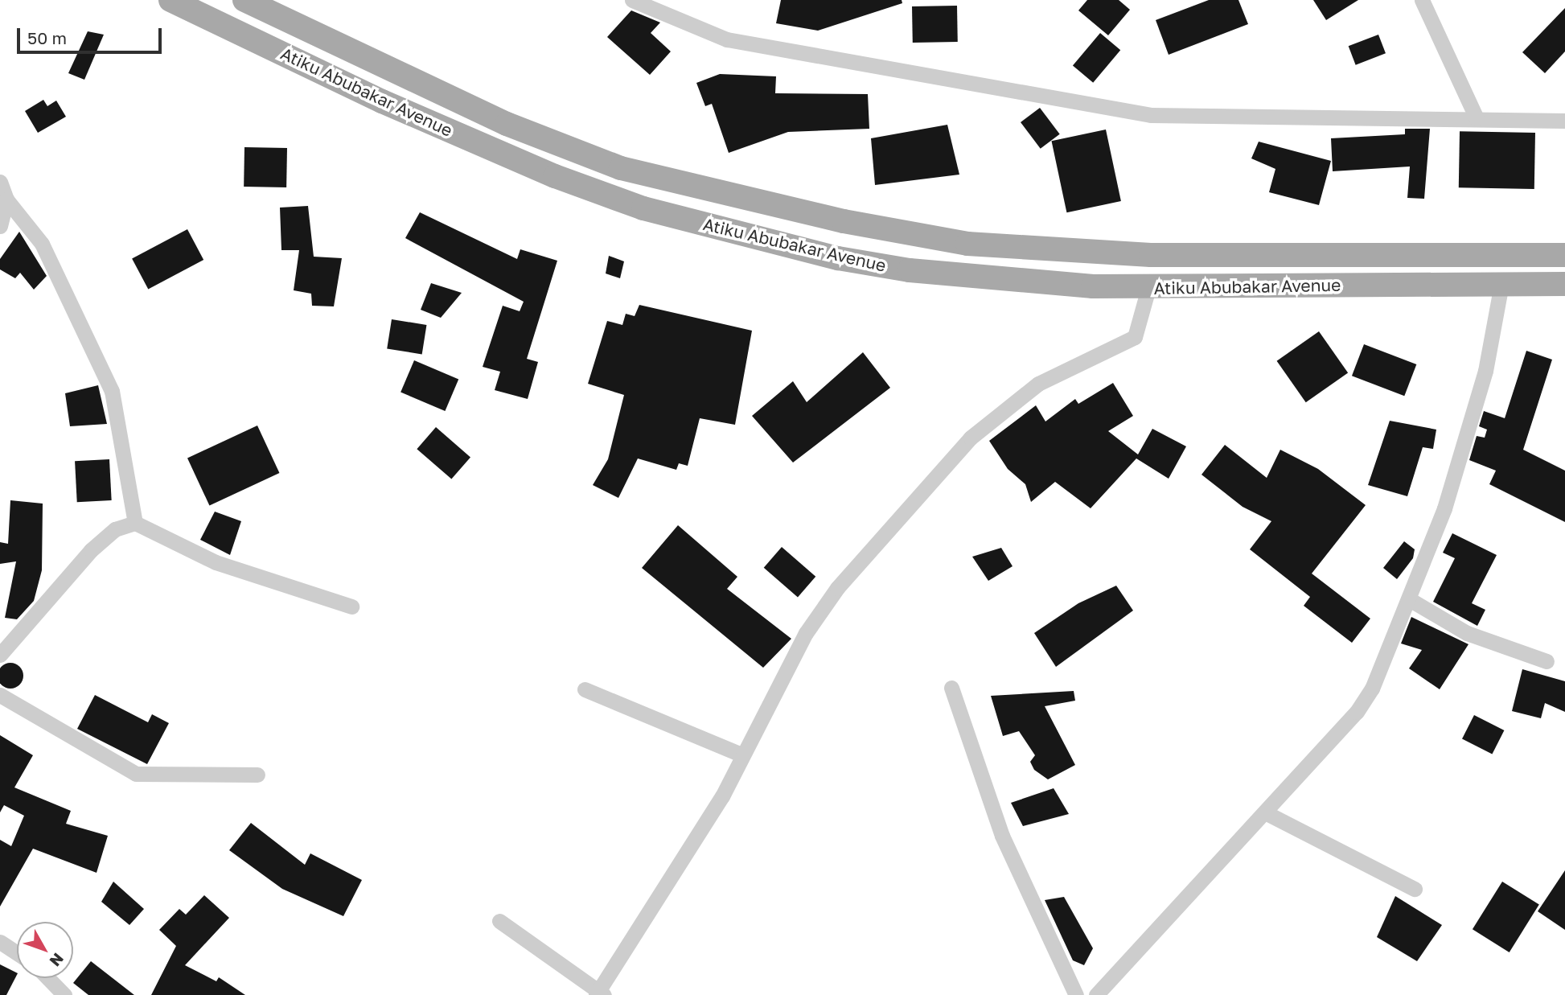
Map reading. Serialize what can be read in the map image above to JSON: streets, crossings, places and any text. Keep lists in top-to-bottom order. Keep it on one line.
{"streets":{"main road":["Atiku Abubakar Avenue"]},"scale_bar":"50 m","north":"bottom right"}
